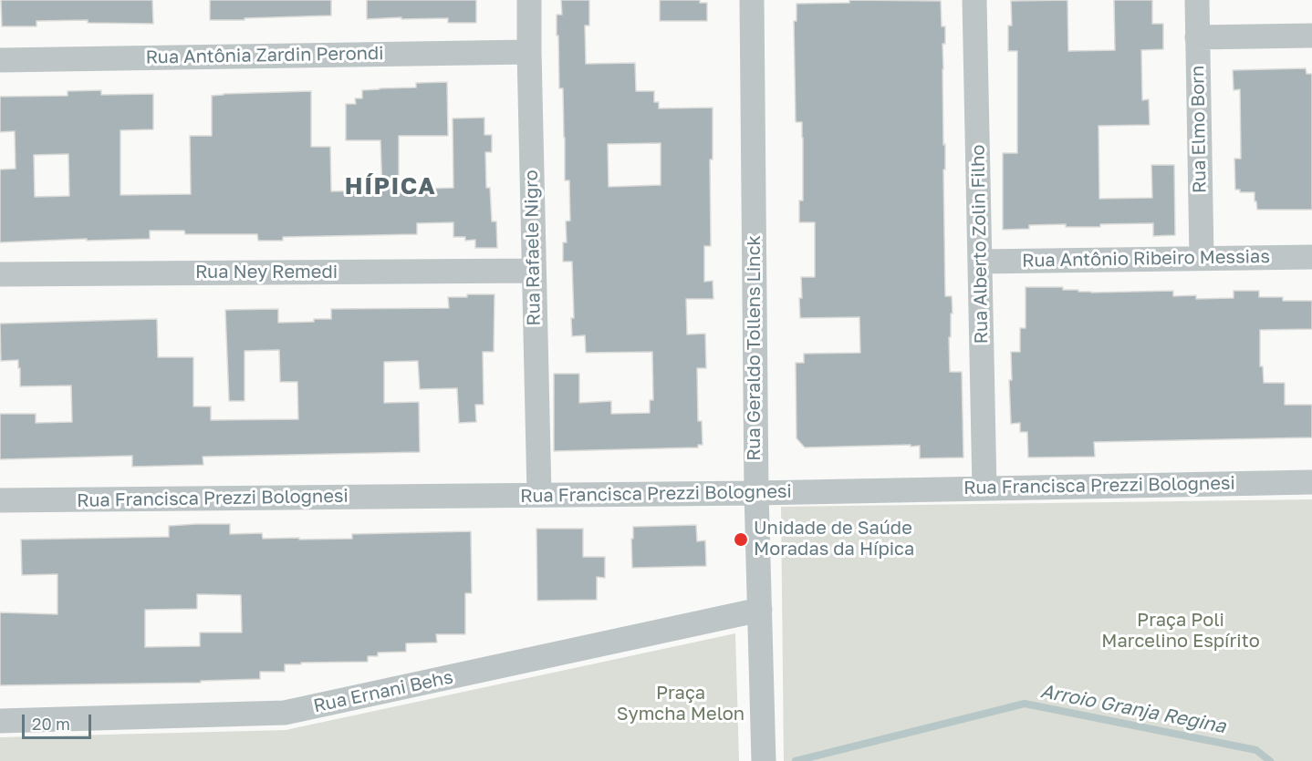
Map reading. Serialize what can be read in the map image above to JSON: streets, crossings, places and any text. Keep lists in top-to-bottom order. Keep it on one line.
{"streets":{"street":["Rua Antônia Zardin Perondi","Rua Elmo Born","Rua Alberto Zolin Filho","Rua Rafaele Nigro","Rua Antônio Ribeiro Messias","Rua Ney Remedi","Rua Geraldo Tollens Linck","Rua Francisca Prezzi Bolognesi","Rua Ernani Behs"]},"crossings":[["Rua Antônia Zardin Perondi","Rua Rafaele Nigro"],["Rua Elmo Born","Rua Antônio Ribeiro Messias"],["Rua Alberto Zolin Filho","Rua Antônio Ribeiro Messias"],["Rua Alberto Zolin Filho","Rua Francisca Prezzi Bolognesi"],["Rua Rafaele Nigro","Rua Ney Remedi"],["Rua Rafaele Nigro","Rua Francisca Prezzi Bolognesi"],["Rua Geraldo Tollens Linck","Rua Francisca Prezzi Bolognesi"],["Rua Geraldo Tollens Linck","Rua Ernani Behs"]],"districts":["HÍPICA"],"water":["Arroio Granja Regina"],"parks":["Praça Poli Marcelino Espírito","Praça Symcha Melon"],"places":["Unidade de Saúde Moradas da Hípica"],"scale_bar":"20 m"}
